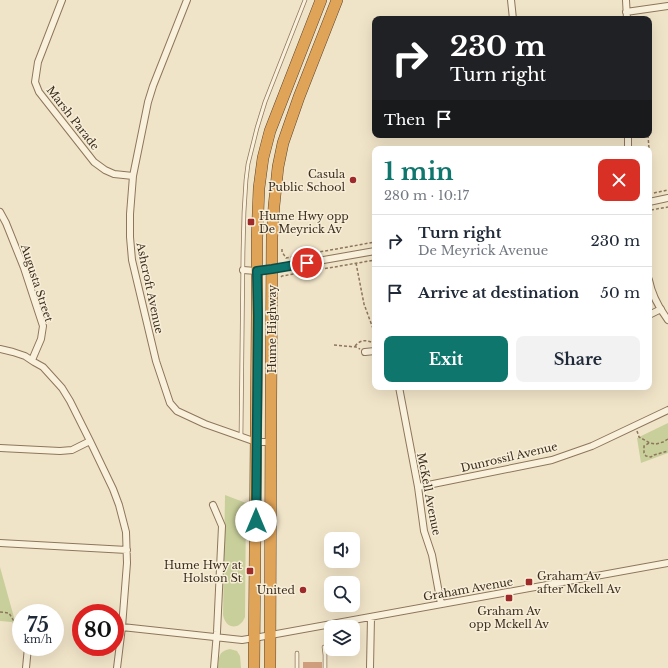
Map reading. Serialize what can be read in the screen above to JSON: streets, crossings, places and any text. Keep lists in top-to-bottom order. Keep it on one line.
{"streets":{"highway":["Hume Highway"],"street":["Marsh Parade","Augusta Street","Ashcroft Avenue","Dunrossil Avenue","McKell Avenue","Graham Avenue"]},"crossings":[["Marsh Parade","Ashcroft Avenue"],["Ashcroft Avenue","Hume Highway"],["Hume Highway","Graham Avenue"],["Dunrossil Avenue","McKell Avenue"],["McKell Avenue","Graham Avenue"]],"places":{"other":["Casula Public School","United"],"transit":["Hume Hwy opp De Meyrick Av","Hume Hwy at Holston St","Graham Av after Mckell Av","Graham Av opp Mckell Av"]},"page":{"turn":["230 m","Turn right"],"then":"Then","heading":["1 min","280 m · 10:17"],"list":[{"name":"Turn right","note":"De Meyrick Avenue","value":"230 m"},{"name":"Arrive at destination","value":"50 m"}],"buttons":["Exit","Share"],"speed":"75 km/h","limit":"80"}}
